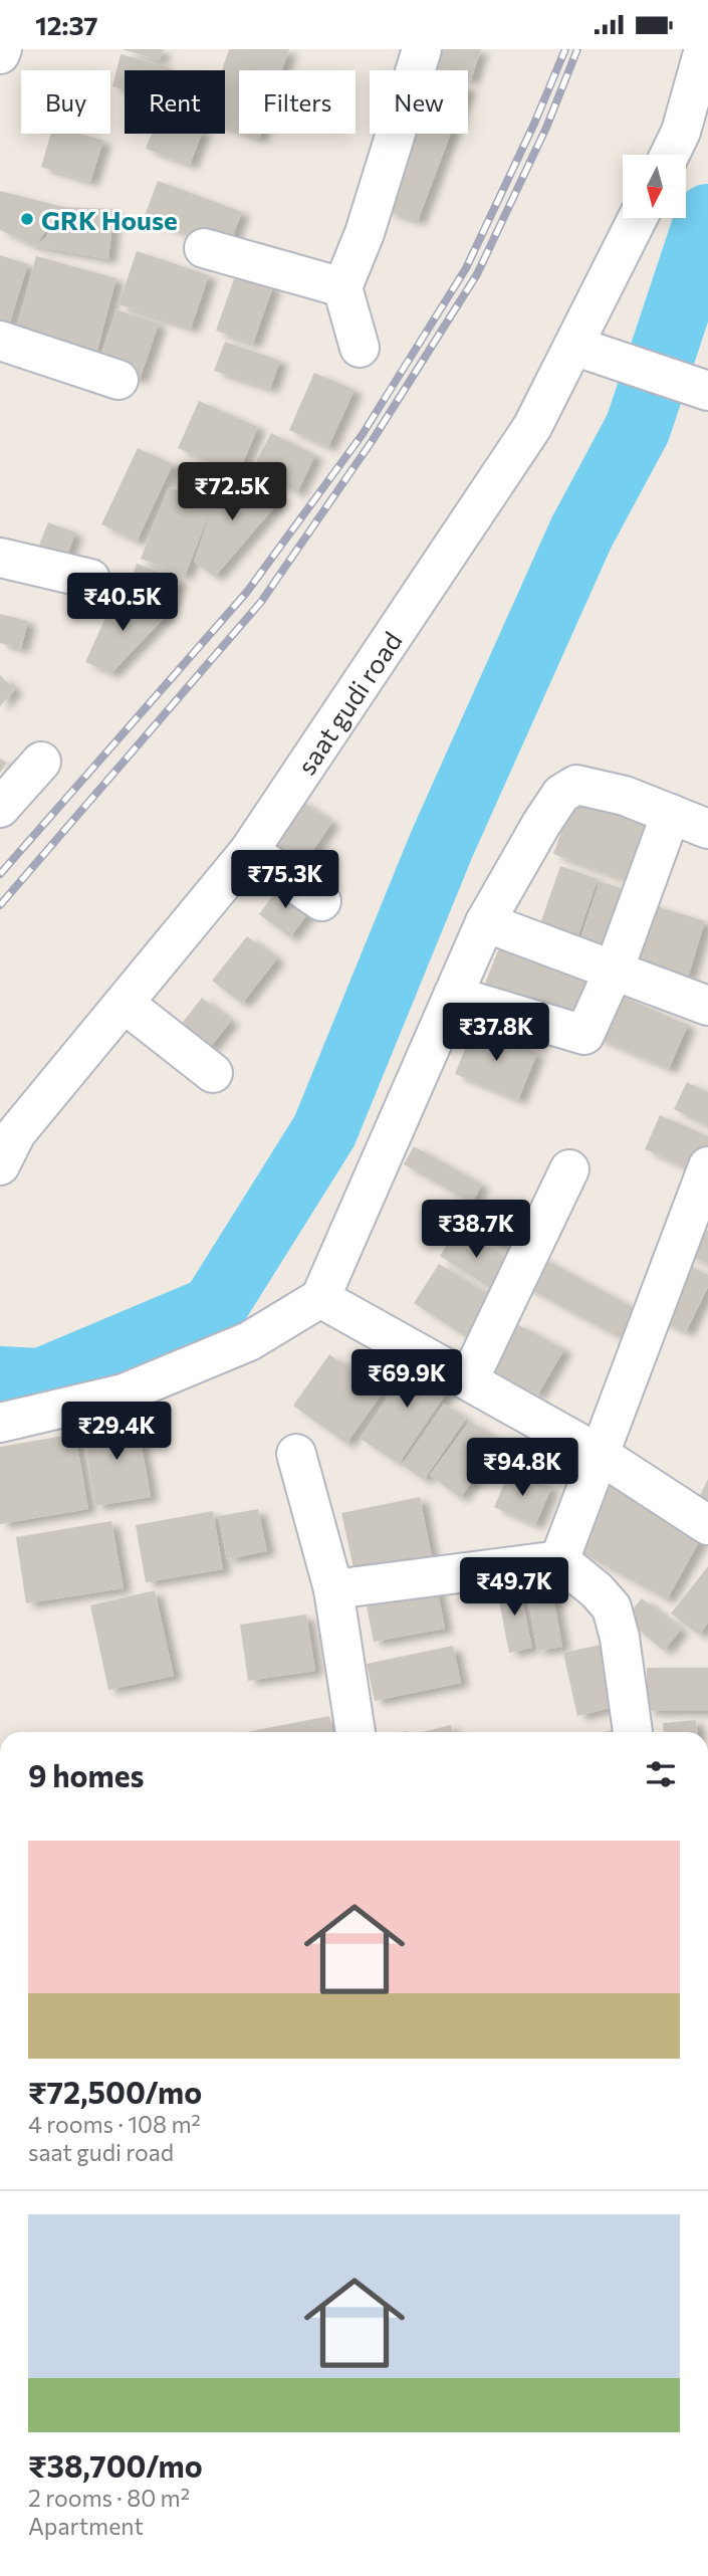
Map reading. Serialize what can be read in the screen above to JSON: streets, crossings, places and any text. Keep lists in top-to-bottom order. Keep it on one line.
{"streets":{"street":["saat gudi road"]},"places":["GRK House"],"north":"bottom","page":{"status":"12:37","chip":["Buy","Rent","Filters","New"],"price":["₹72.5K","₹40.5K","₹75.3K","₹37.8K","₹38.7K","₹69.9K","₹29.4K","₹94.8K","₹49.7K"],"heading":"9 homes","list":[{"name":"₹72,500/mo","note":"4 rooms · 108 m² · saat gudi road"},{"name":"₹38,700/mo","note":"2 rooms · 80 m² · Apartment"}]}}
